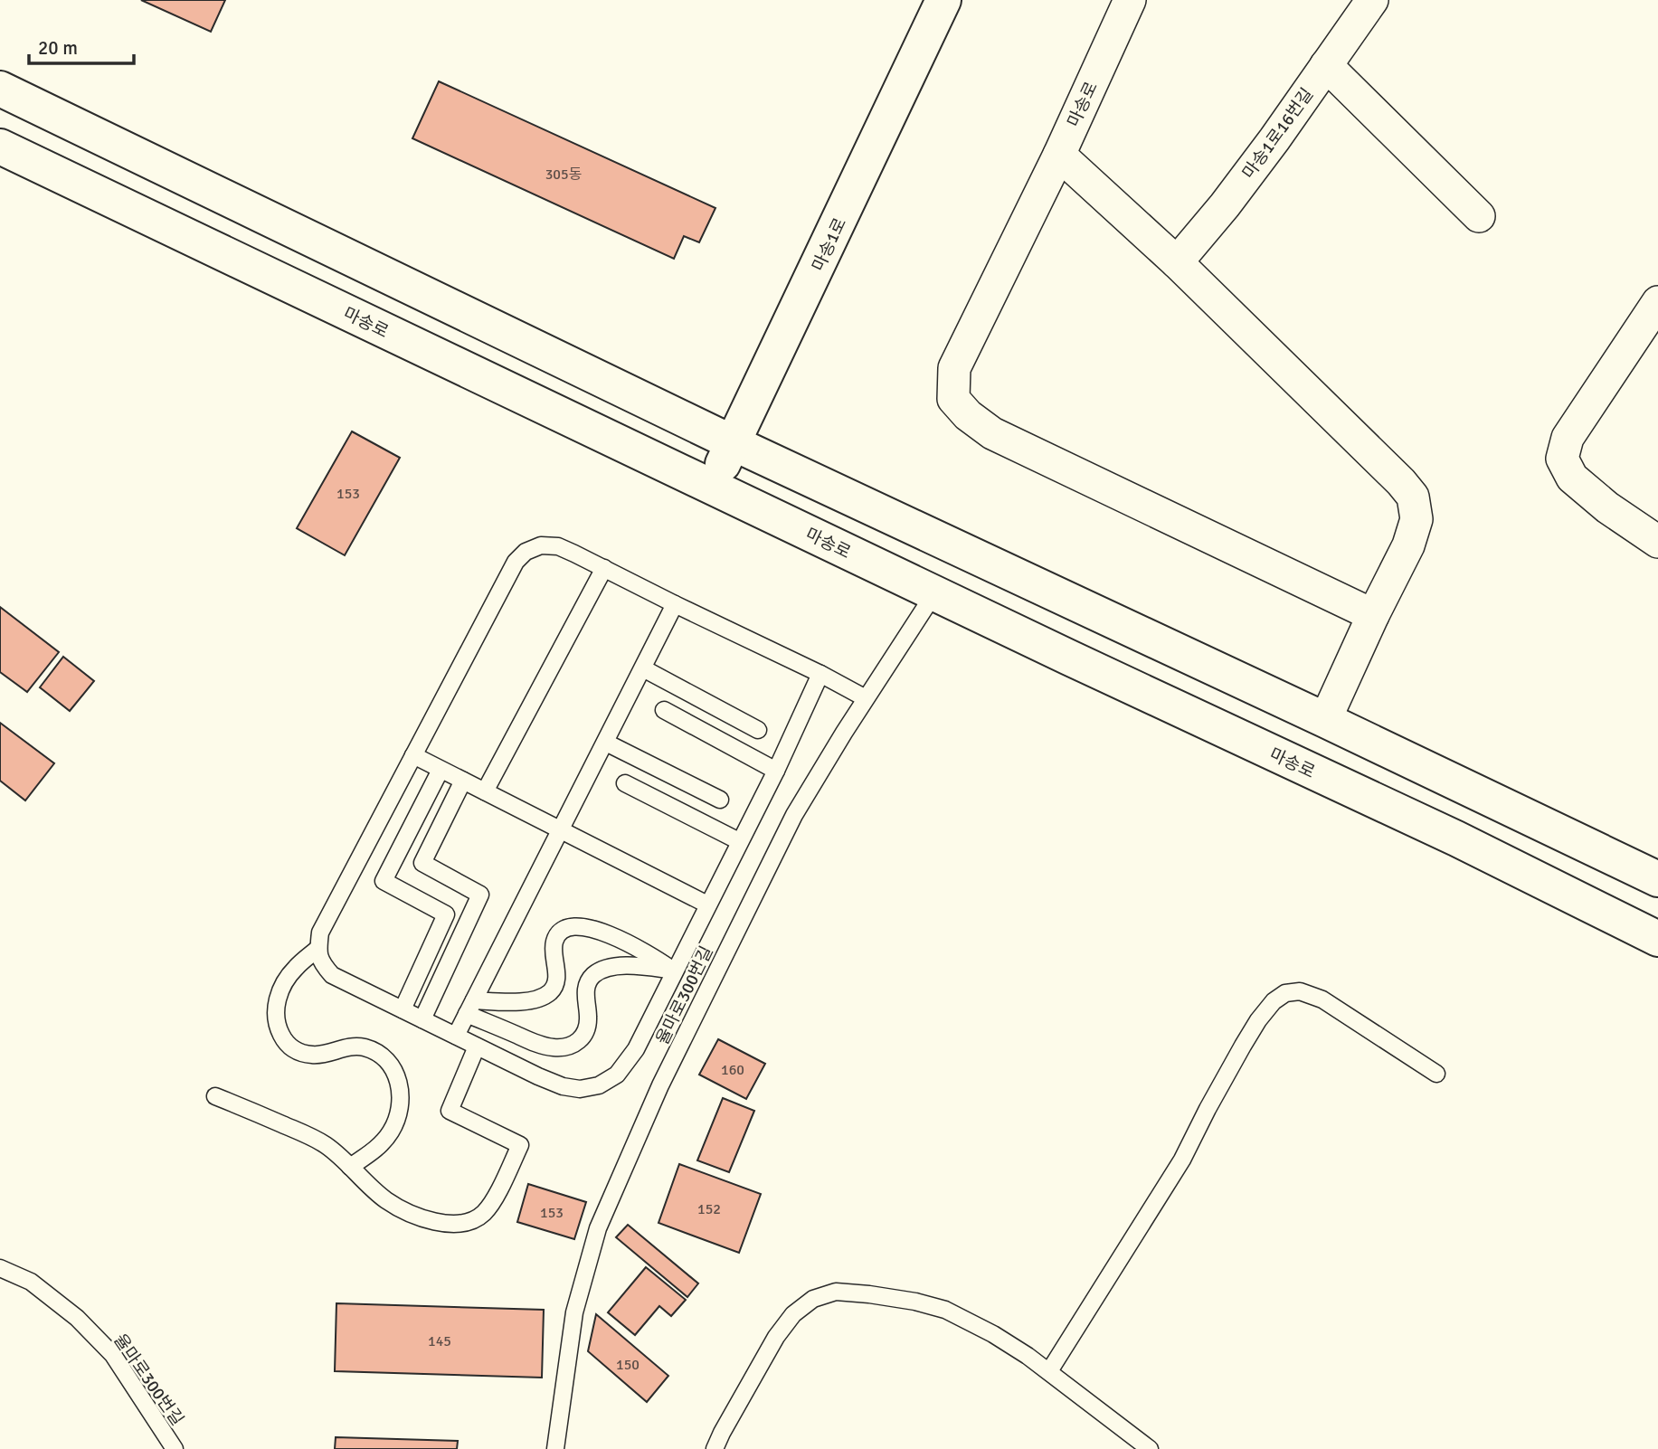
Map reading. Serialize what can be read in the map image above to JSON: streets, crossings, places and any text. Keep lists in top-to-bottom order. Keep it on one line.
{"streets":{"street":["마송로","마송1로16번길","마송1로"],"lane":["율마로300번길"]},"crossings":[["마송로","마송1로"],["마송로","율마로300번길"]],"house_numbers":["305동","153","160","152","153","145","150"],"scale_bar":"20 m"}
